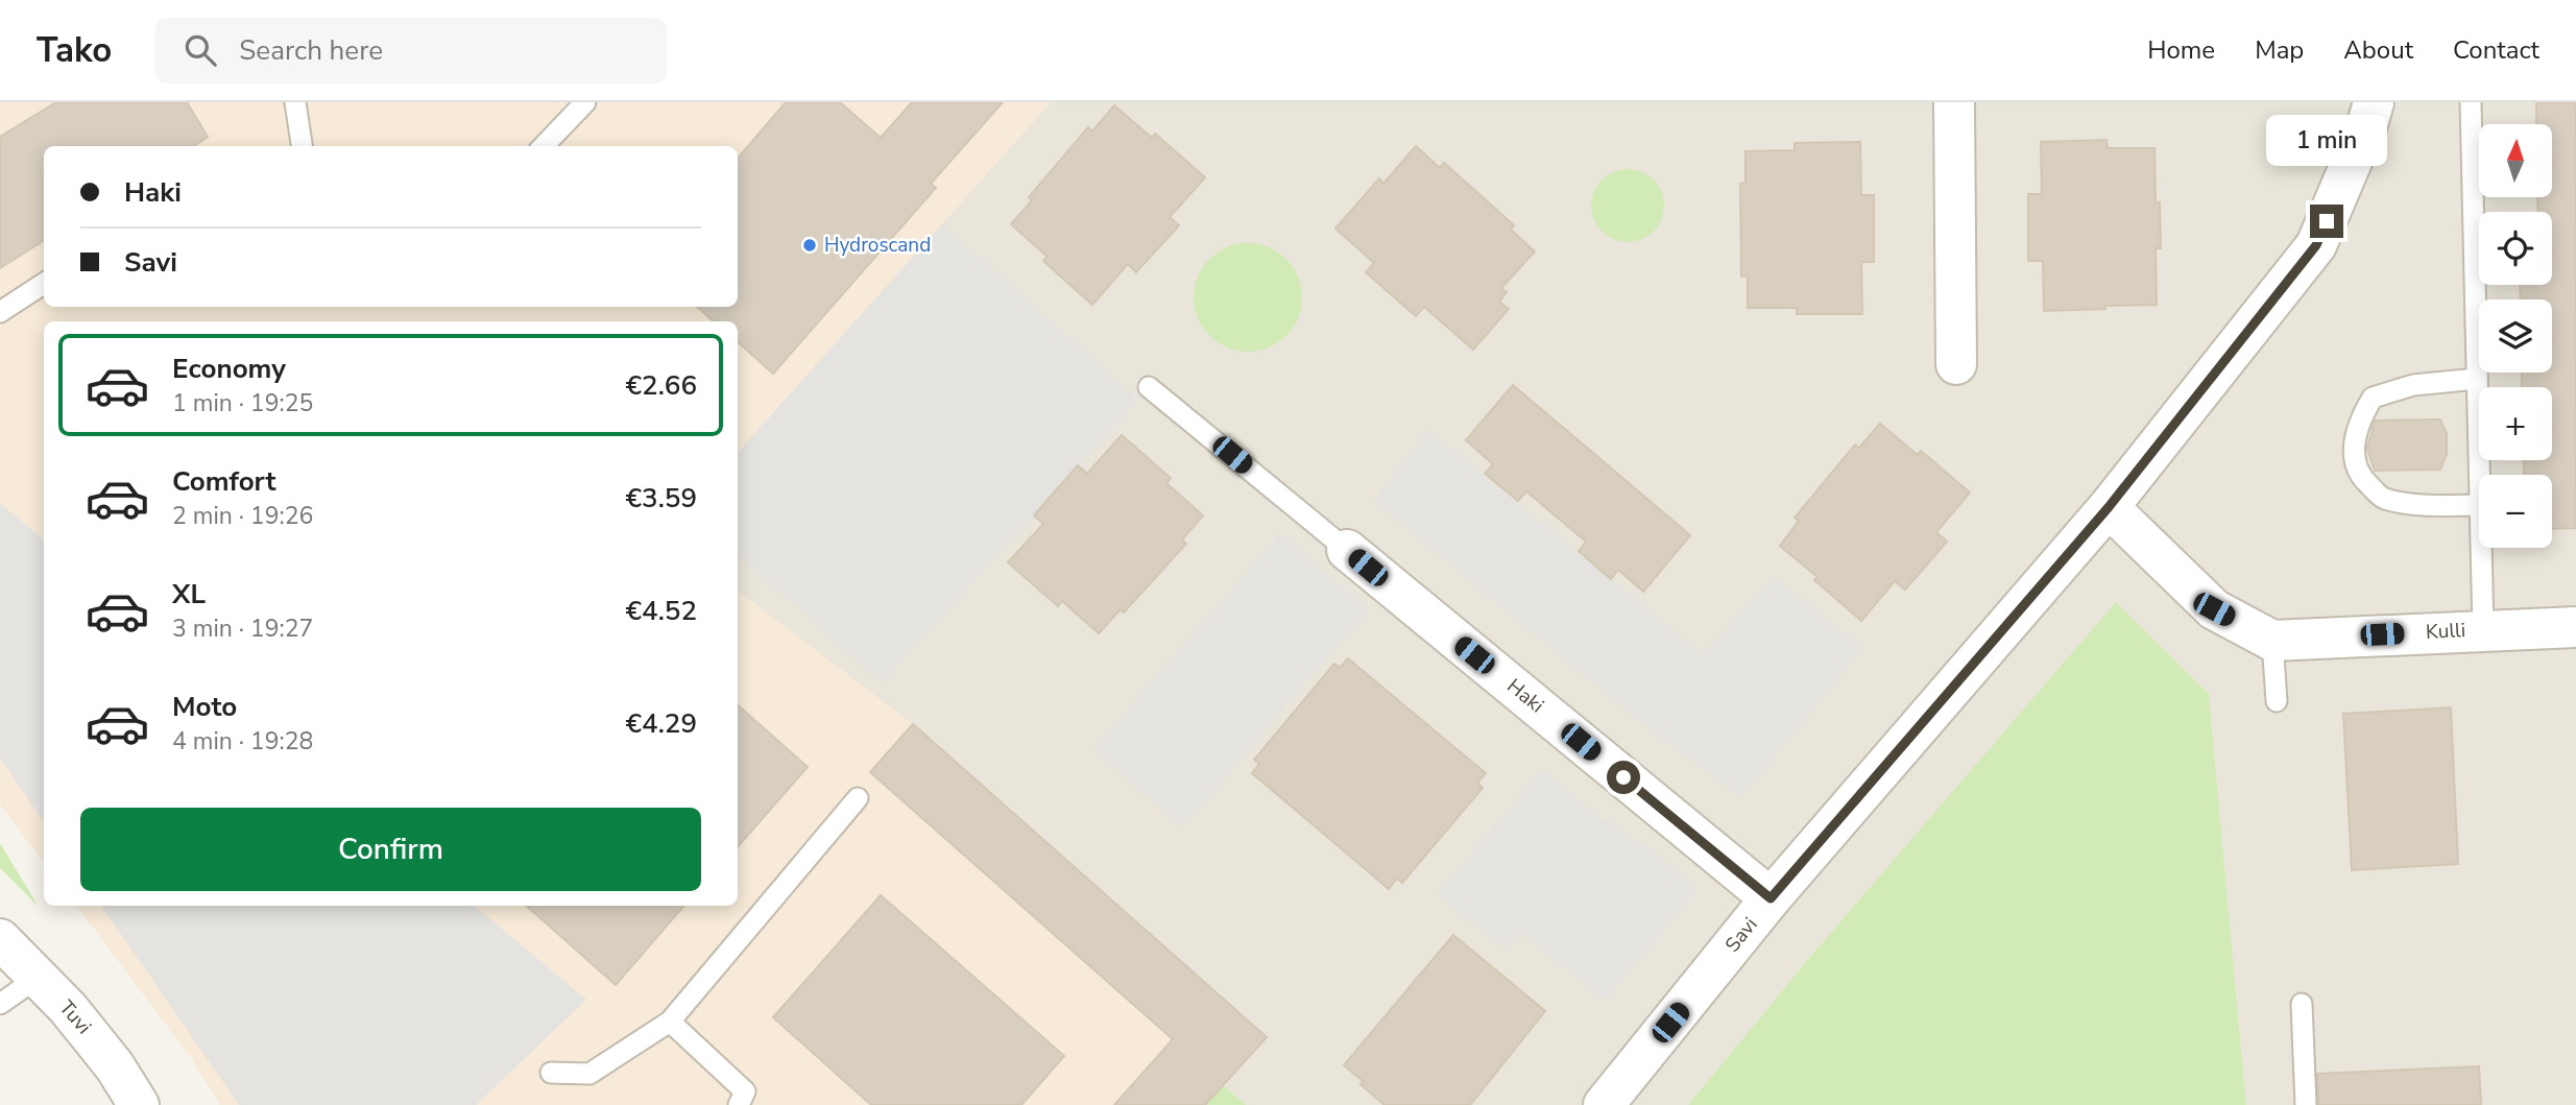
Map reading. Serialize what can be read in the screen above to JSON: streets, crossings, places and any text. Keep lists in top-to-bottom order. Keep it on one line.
{"streets":{"street":["Kulli","Haki","Savi","Tuvi"]},"crossings":[["Haki","Savi"]],"places":["Hydroscand"],"north":"top","page":{"header":"Tako","search":"Search here","nav":["Home","Map","About","Contact"],"bubble":"1 min","map_buttons":["+","−"],"banner":["Haki","Savi"],"list":[{"name":"Economy","note":"1 min · 19:25","value":"€2.66"},{"name":"Comfort","note":"2 min · 19:26","value":"€3.59"},{"name":"XL","note":"3 min · 19:27","value":"€4.52"},{"name":"Moto","note":"4 min · 19:28","value":"€4.29"}],"buttons":"Confirm"}}
